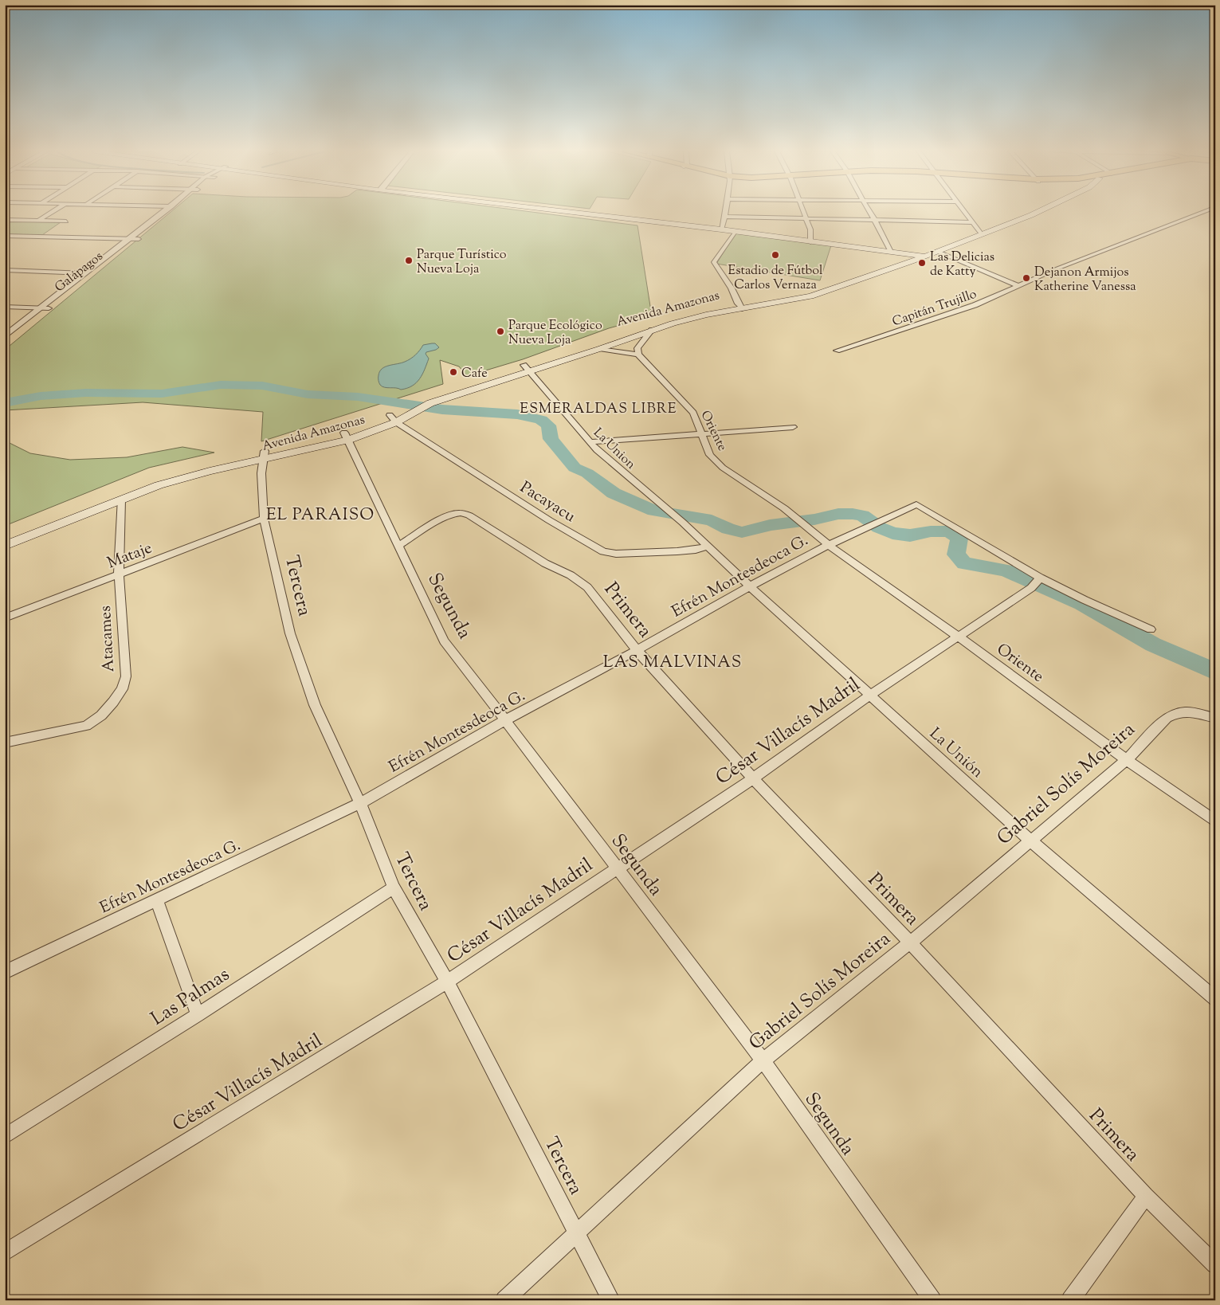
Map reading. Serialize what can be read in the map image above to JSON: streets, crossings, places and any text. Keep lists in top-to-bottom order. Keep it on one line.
{"streets":{"main road":["Avenida Amazonas"],"street":["Galápagos","Capitán Trujillo","Oriente","La Union","Pacayacu","Mataje","Efrén Montesdeoca G.","Tercera","Segunda","Primera","Atacames","César Villacís Madril","La Unión","Gabriel Solís Moreira","Las Palmas"]},"crossings":[["Avenida Amazonas","La Union"],["Avenida Amazonas","Pacayacu"],["Avenida Amazonas","Tercera"],["Avenida Amazonas","Segunda"],["Avenida Amazonas","Atacames"],["Oriente","Efrén Montesdeoca G."],["Oriente","César Villacís Madril"],["Oriente","Gabriel Solís Moreira"],["La Union","La Unión"],["Pacayacu","La Unión"],["Mataje","Tercera"],["Mataje","Atacames"],["Efrén Montesdeoca G.","Tercera"],["Efrén Montesdeoca G.","Segunda"],["Efrén Montesdeoca G.","Primera"],["Efrén Montesdeoca G.","César Villacís Madril"],["Efrén Montesdeoca G.","La Unión"],["Tercera","César Villacís Madril"],["Tercera","Gabriel Solís Moreira"],["Tercera","Las Palmas"],["Segunda","Primera"],["Segunda","César Villacís Madril"],["Segunda","Gabriel Solís Moreira"],["Primera","César Villacís Madril"],["Primera","Gabriel Solís Moreira"],["César Villacís Madril","La Unión"],["La Unión","Gabriel Solís Moreira"]],"districts":["ESMERALDAS LIBRE","EL PARAISO","LAS MALVINAS"],"places":["Estadio de Fútbol Carlos Vernaza","Parque Turístico Nueva Loja","Las Delicias de Katty","Dejanon Armijos Katherine Vanessa","Parque Ecológico Nueva Loja","Cafe"]}
